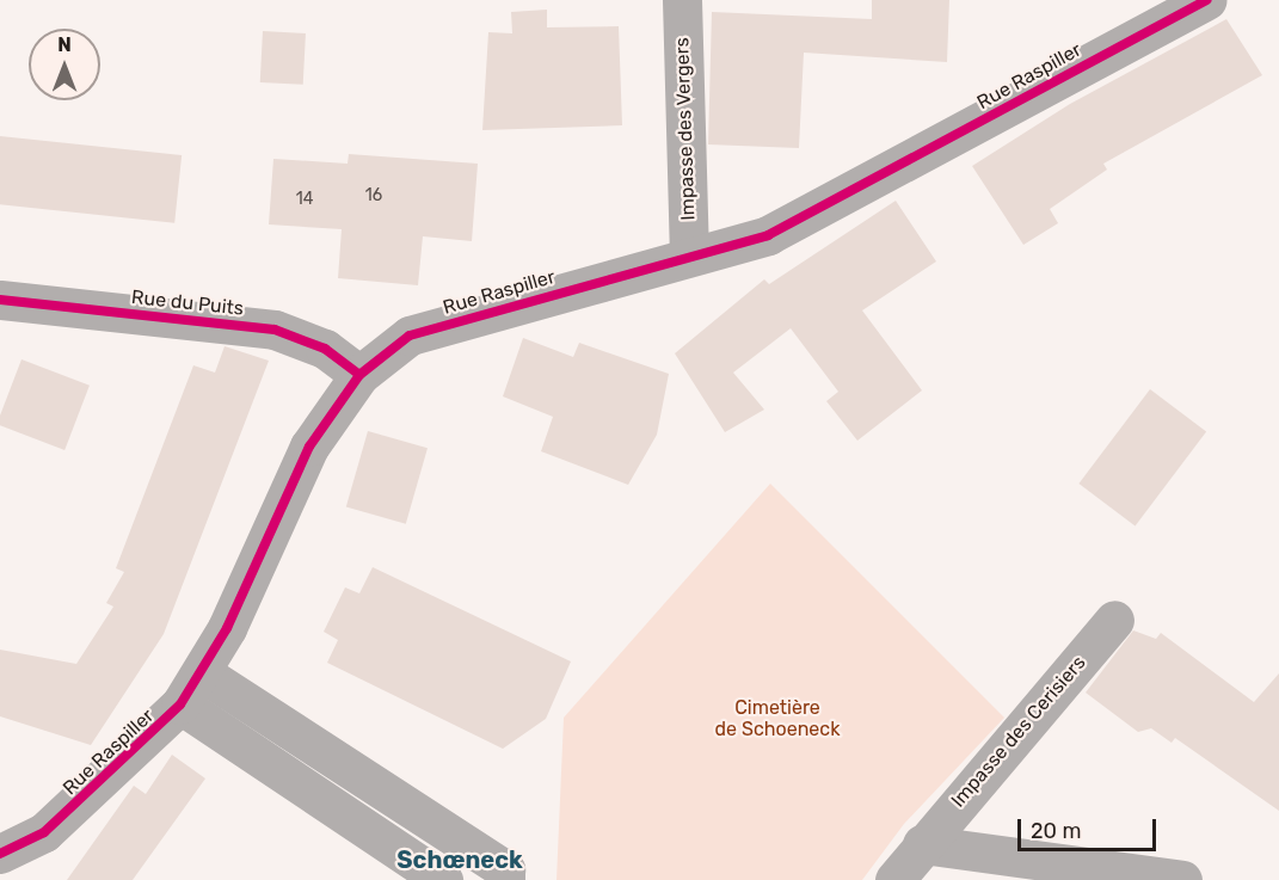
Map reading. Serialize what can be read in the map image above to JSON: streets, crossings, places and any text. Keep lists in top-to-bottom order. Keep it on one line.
{"streets":{"street":["Rue Raspiller","Impasse des Vergers","Rue du Puits","Impasse des Cerisiers"]},"crossings":[["Rue Raspiller","Impasse des Vergers"],["Rue Raspiller","Rue du Puits"]],"districts":["Schœneck"],"parks":["Cimetière de Schoeneck"],"house_numbers":["16","14"],"scale_bar":"20 m","north":"top"}
